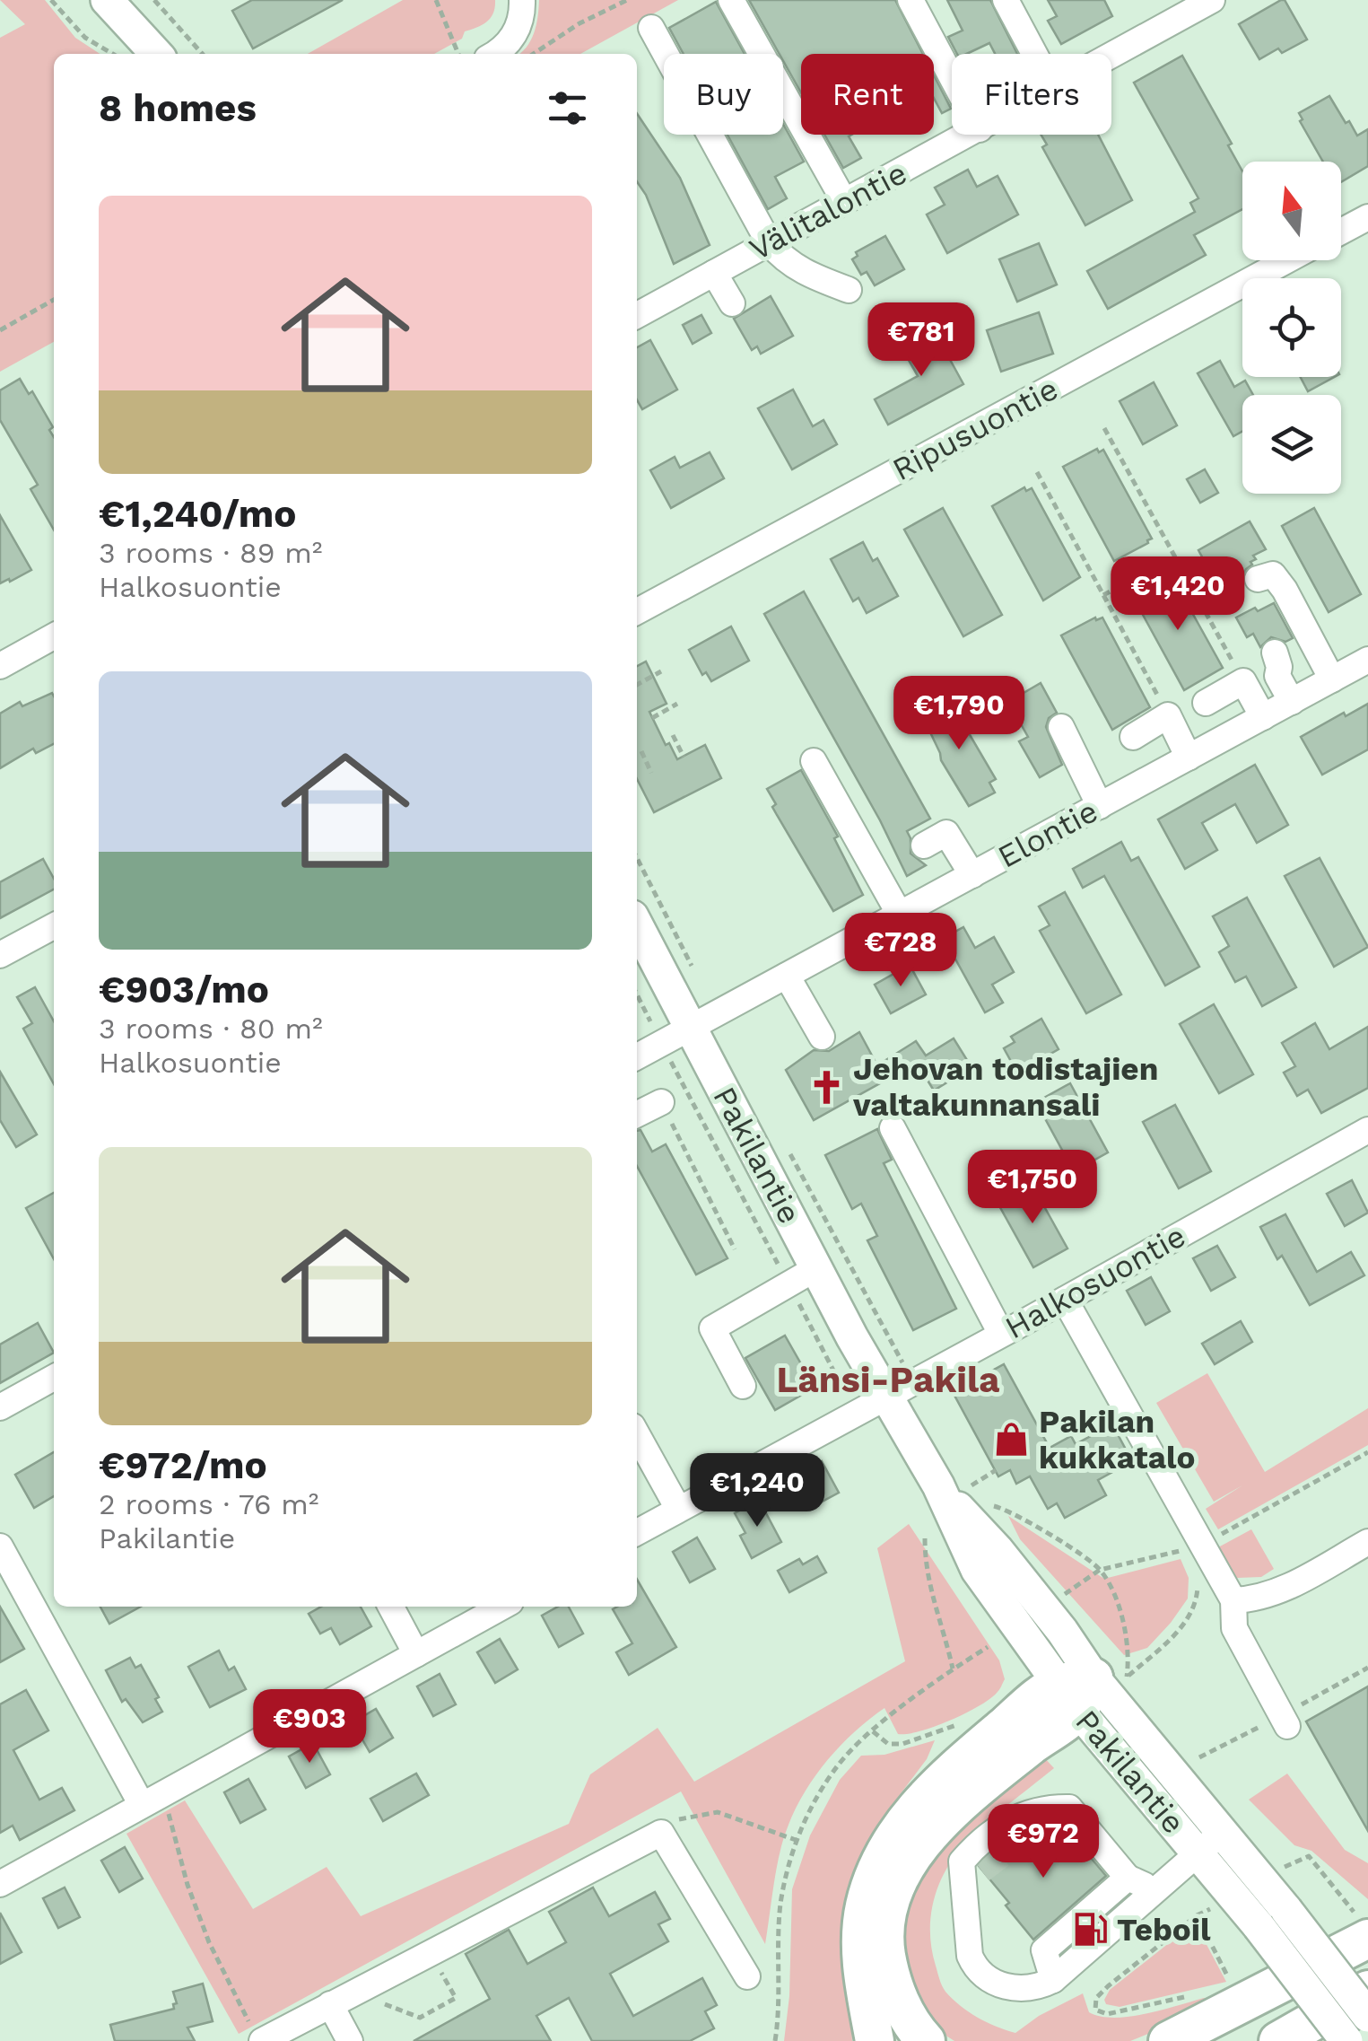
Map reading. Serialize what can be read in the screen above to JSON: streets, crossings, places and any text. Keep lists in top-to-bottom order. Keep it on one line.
{"streets":{"main road":["Pakilantie"],"street":["Välitalontie","Ripusuontie","Elontie","Halkosuontie"]},"crossings":[["Elontie","Pakilantie"],["Pakilantie","Halkosuontie"]],"districts":["Länsi-Pakila"],"places":{"church":["Jehovan todistajien valtakunnansali"],"shop":["Pakilan kukkatalo"],"fuel station":["Teboil"]},"north":"top","page":{"chip":["Buy","Rent","Filters"],"heading":"8 homes","list":[{"name":"€1,240/mo","note":"3 rooms · 89 m² · Halkosuontie"},{"name":"€903/mo","note":"3 rooms · 80 m² · Halkosuontie"},{"name":"€972/mo","note":"2 rooms · 76 m² · Pakilantie"}],"price":["€781","€1,420","€1,790","€728","€1,750","€1,240","€903","€972"]}}
